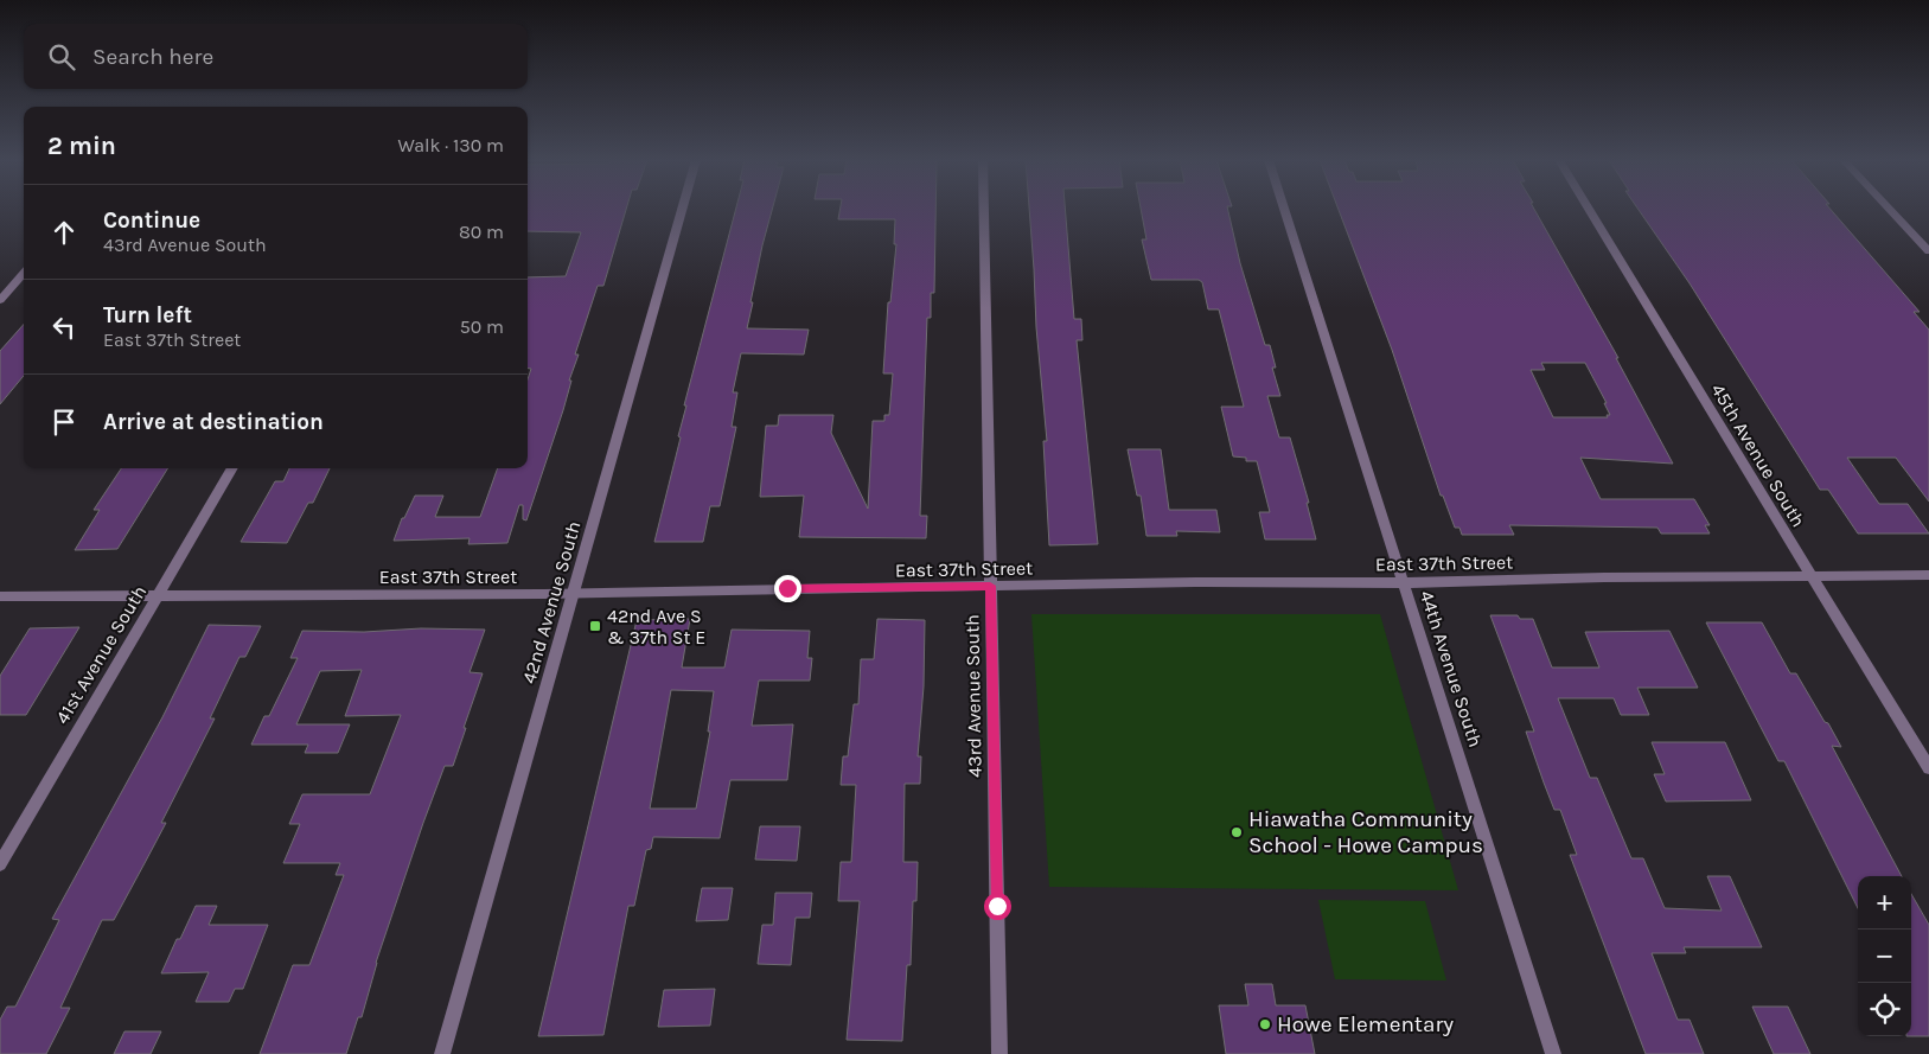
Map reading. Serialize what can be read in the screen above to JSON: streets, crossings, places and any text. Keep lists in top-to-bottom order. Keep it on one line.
{"streets":{"street":["45th Avenue South","East 37th Street","42nd Avenue South","41st Avenue South","44th Avenue South","43rd Avenue South"]},"crossings":[["45th Avenue South","East 37th Street"],["East 37th Street","42nd Avenue South"],["East 37th Street","41st Avenue South"],["East 37th Street","44th Avenue South"],["East 37th Street","43rd Avenue South"]],"places":{"transit":["42nd Ave S & 37th St E"],"other":["Hiawatha Community School - Howe Campus","Howe Elementary"]},"page":{"search":"Search here","heading":["2 min","Walk · 130 m"],"list":[["Continue","43rd Avenue South","80 m"],["Turn left","East 37th Street","50 m"],"Arrive at destination"],"map_buttons":["+","−"]}}
